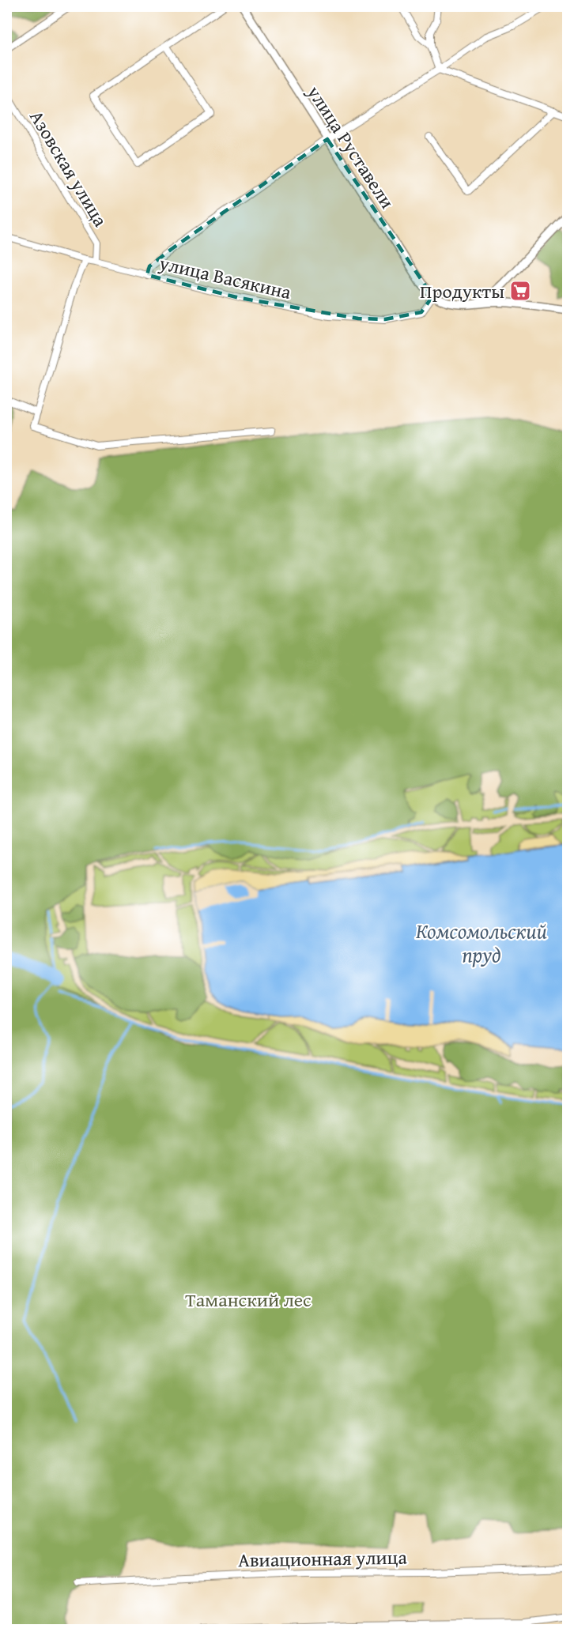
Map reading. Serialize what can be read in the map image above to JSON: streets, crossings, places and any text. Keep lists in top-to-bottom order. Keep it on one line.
{"streets":{"street":["улица Руставели","Азовская улица","улица Васякина","Авиационная улица"]},"crossings":[["улица Руставели","улица Васякина"],["Азовская улица","улица Васякина"]],"water":["Комсомольский пруд"],"parks":["Таманский лес"],"places":{"supermarket":["Продукты"]}}
